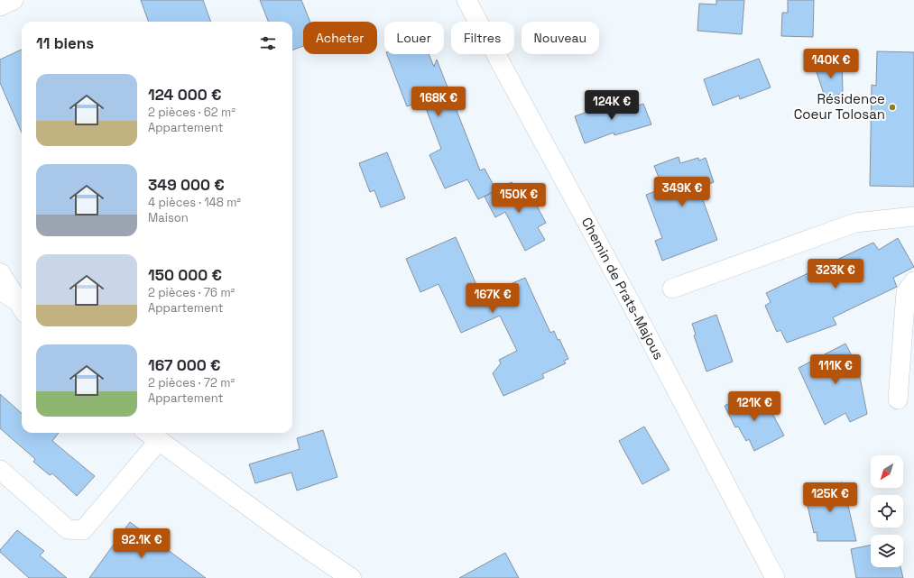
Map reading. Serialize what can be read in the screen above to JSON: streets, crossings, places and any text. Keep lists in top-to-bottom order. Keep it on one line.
{"streets":{"street":["Chemin de Prats-Majous"]},"places":["Résidence Coeur Tolosan"],"north":"bottom left","page":{"chip":["Acheter","Louer","Filtres","Nouveau"],"heading":"11 biens","price":["140K €","168K €","124K €","349K €","150K €","323K €","167K €","111K €","121K €","125K €","92.1K €"],"list":[{"name":"124 000 €","note":"2 pièces · 62 m² · Appartement"},{"name":"349 000 €","note":"4 pièces · 148 m² · Maison"},{"name":"150 000 €","note":"2 pièces · 76 m² · Appartement"},{"name":"167 000 €","note":"2 pièces · 72 m² · Appartement"}]}}
